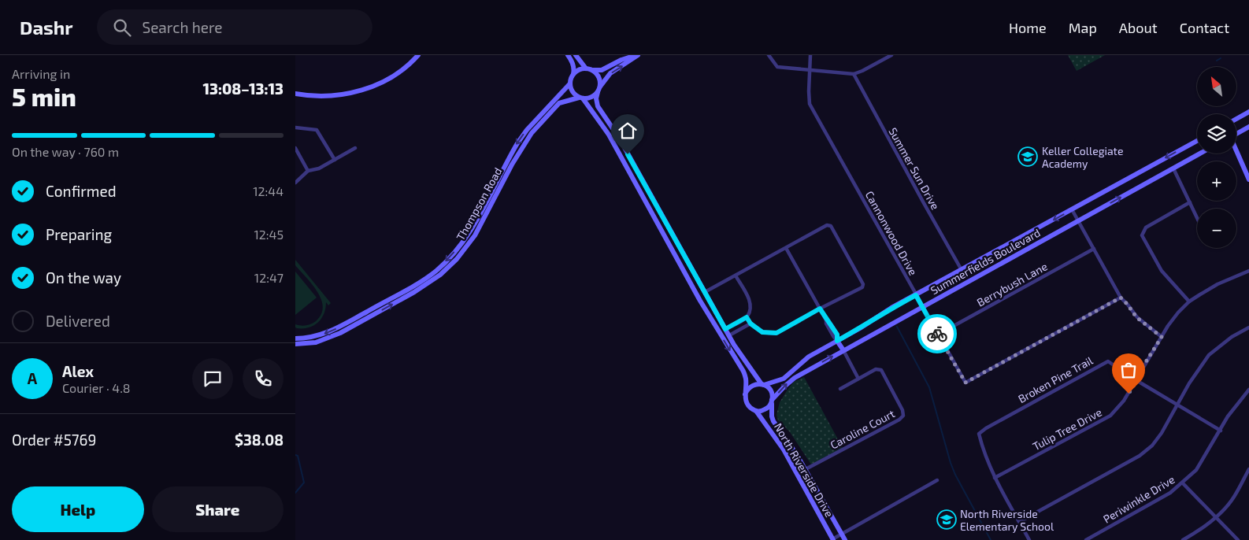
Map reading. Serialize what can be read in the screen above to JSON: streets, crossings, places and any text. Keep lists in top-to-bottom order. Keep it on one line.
{"streets":{"street":["Summer Sun Drive","Thompson Road","Cannonwood Drive","Summerfields Boulevard","Berrybush Lane","Broken Pine Trail","Caroline Court","Tulip Tree Drive","North Riverside Drive","Periwinkle Drive"]},"crossings":[["Summer Sun Drive","Summerfields Boulevard"],["Thompson Road","North Riverside Drive"],["Cannonwood Drive","Summerfields Boulevard"],["Cannonwood Drive","Berrybush Lane"],["Summerfields Boulevard","North Riverside Drive"],["Broken Pine Trail","Tulip Tree Drive"],["Broken Pine Trail","Periwinkle Drive"],["Caroline Court","North Riverside Drive"]],"places":{"school or university":["Keller Collegiate Academy","North Riverside Elementary School"]},"north":"top left","page":{"header":"Dashr","search":"Search here","nav":["Home","Map","About","Contact"],"heading":["5 min","Arriving in","13:08–13:13"],"panel":["Alex","Courier · 4.8","Order #5769","$38.08"],"map_buttons":["+","−"],"bar":"On the way · 760 m","list":[["Confirmed","12:44"],["Preparing","12:45"],["On the way","12:47"],"Delivered"],"round":"A","buttons":["Help","Share"]}}
